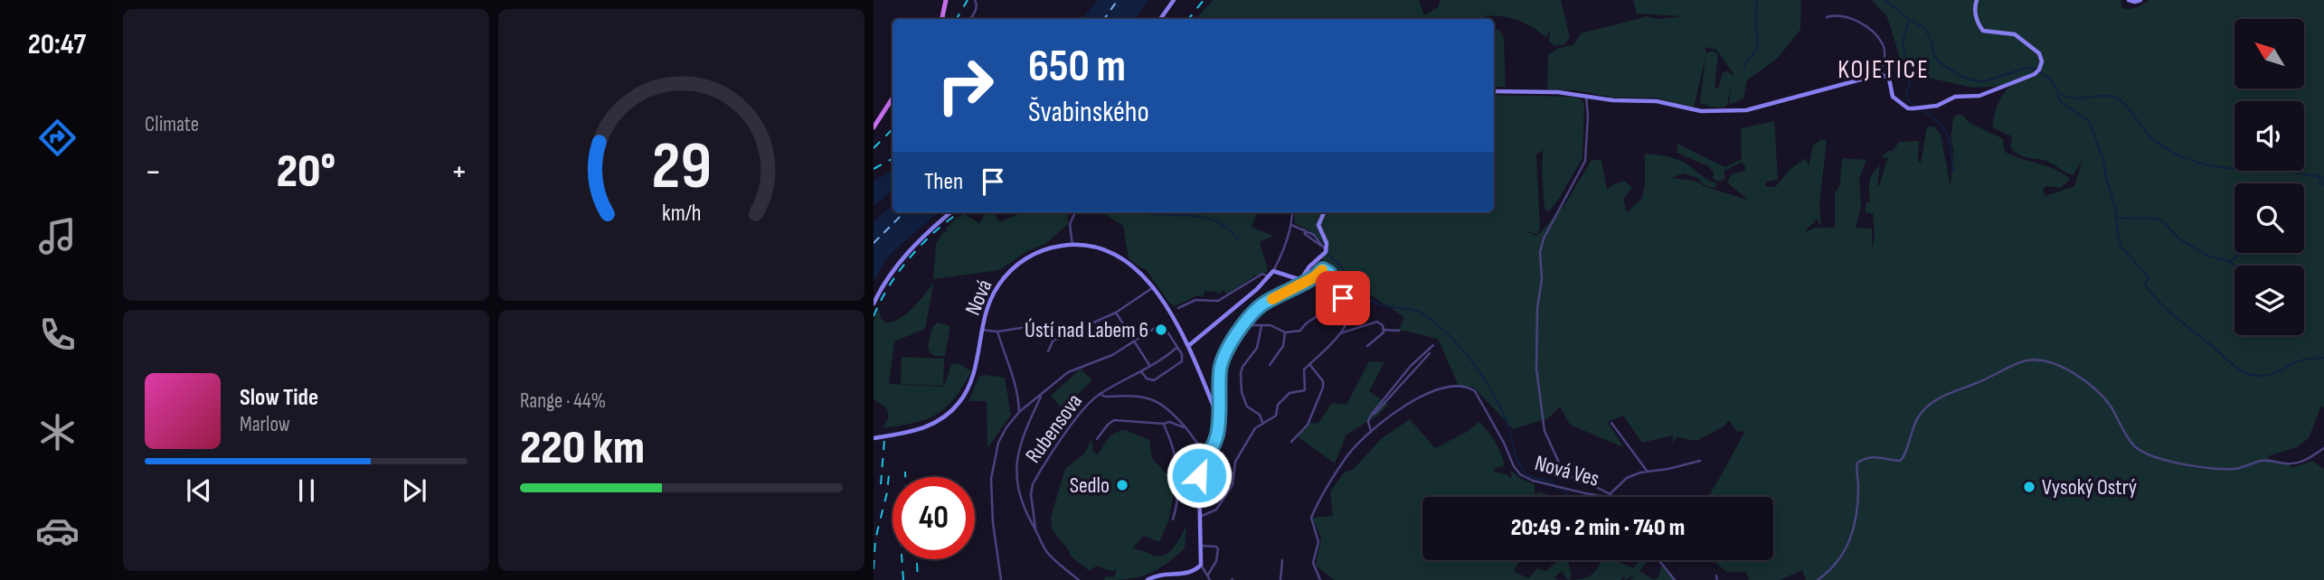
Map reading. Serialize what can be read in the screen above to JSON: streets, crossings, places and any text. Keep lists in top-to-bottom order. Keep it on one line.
{"streets":{"street":["Nová","Rubensova","Nová Ves"]},"districts":["KOJETICE"],"places":["Ústí nad Labem 6","Sedlo","Vysoký Ostrý"],"north":"top left","page":{"tabs":"20:47","tile":["Climate",["Range · 44%","220 km"]],"turn":["650 m","Švabinského"],"heat":["−","20°","+"],"then":"Then","song":["Slow Tide","Marlow"],"limit":"40","trip":"20:49 · 2 min · 740 m","gauge":["29","km/h"]}}
